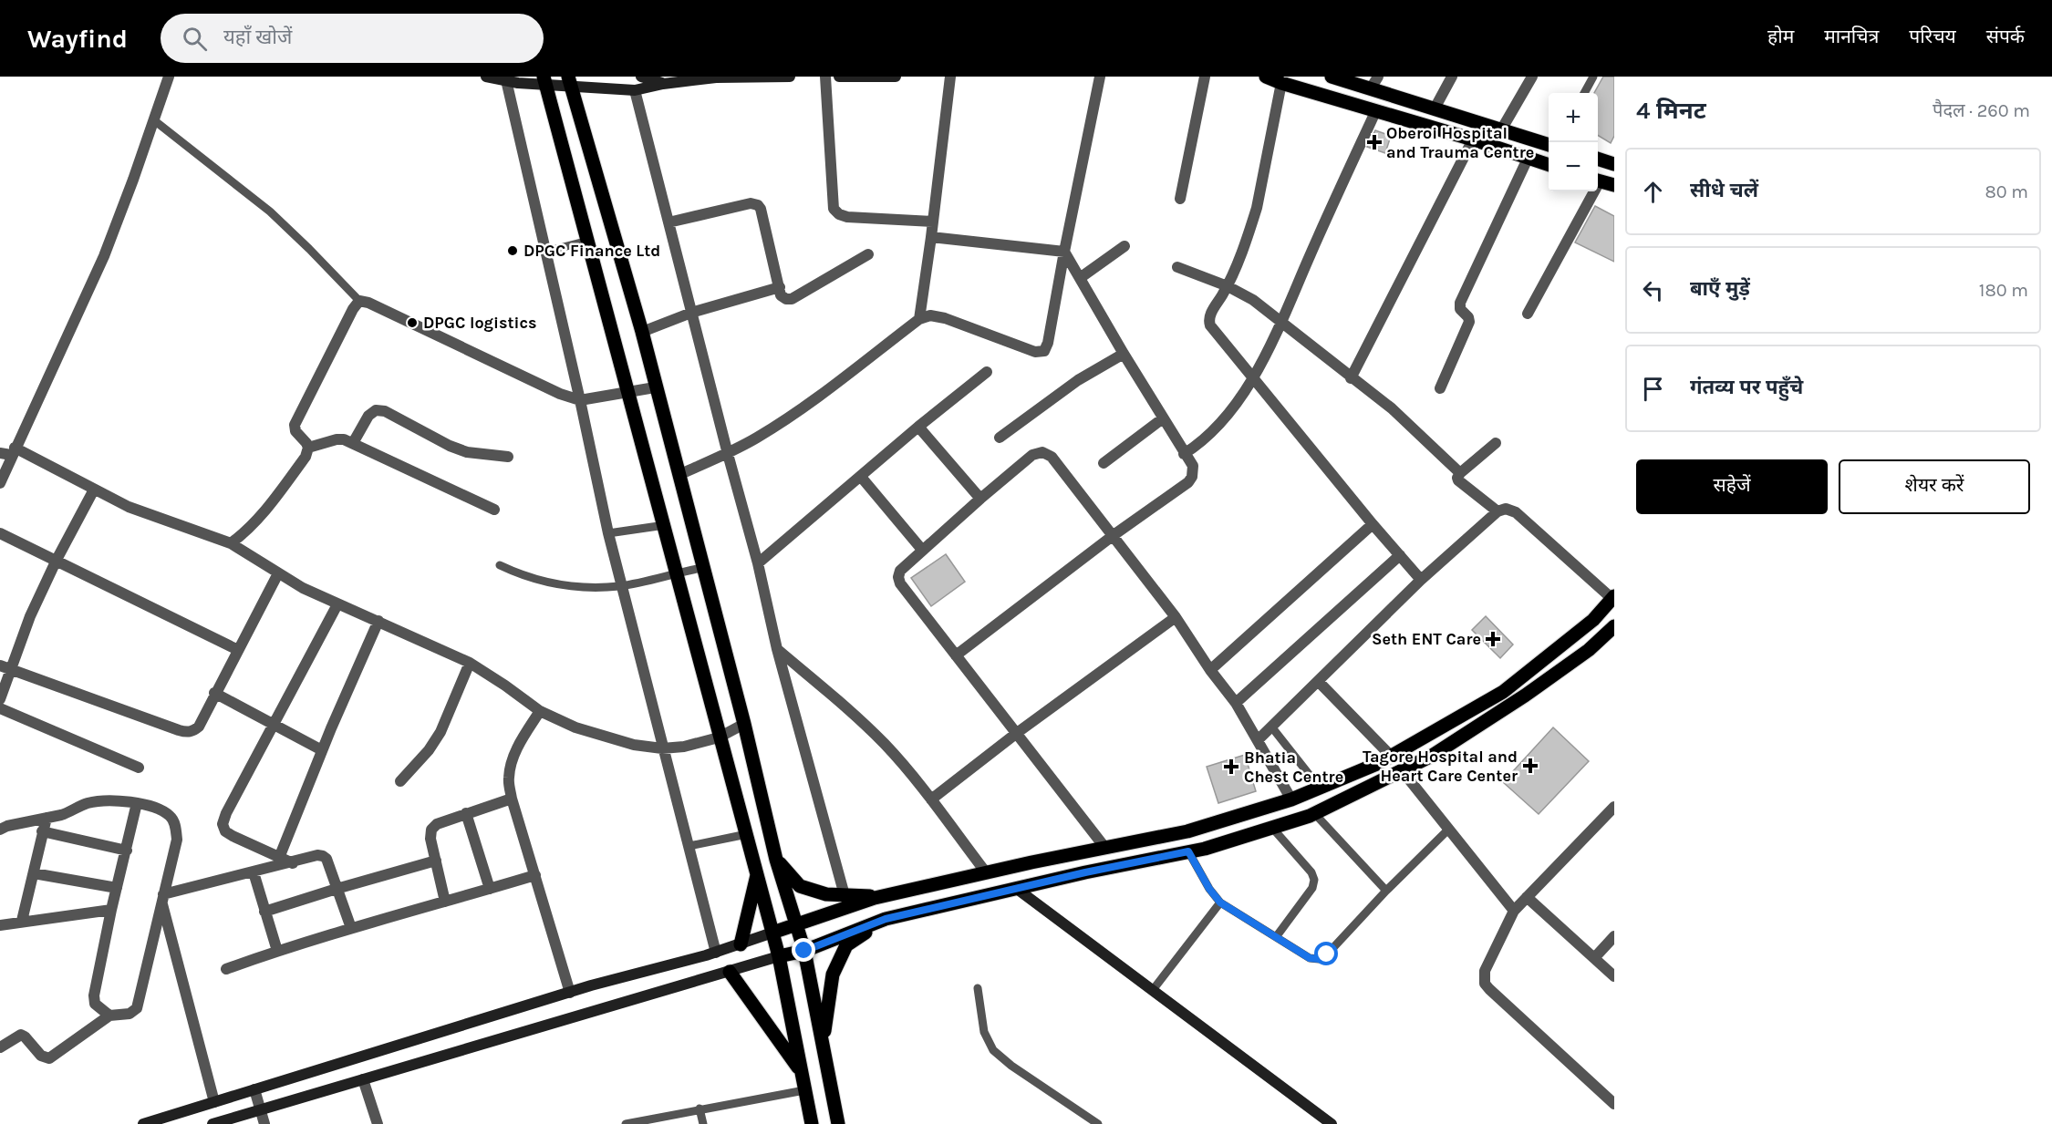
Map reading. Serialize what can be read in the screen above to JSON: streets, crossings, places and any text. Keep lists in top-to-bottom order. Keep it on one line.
{"places":{"health":["Oberoi Hospital and Trauma Centre","Seth ENT Care","Tagore Hospital and Heart Care Center","Bhatia Chest Centre"],"other":["DPGC Finance Ltd","DPGC logistics"]},"page":{"header":"Wayfind","search":"यहाँ खोजें","nav":["होम","मानचित्र","परिचय","संपर्क"],"heading":["4 मिनट","पैदल · 260 m"],"map_buttons":["+","−"],"list":[["सीधे चलें","80 m"],["बाएँ मुड़ें","180 m"],"गंतव्य पर पहुँचे"],"buttons":["सहेजें","शेयर करें"]}}
